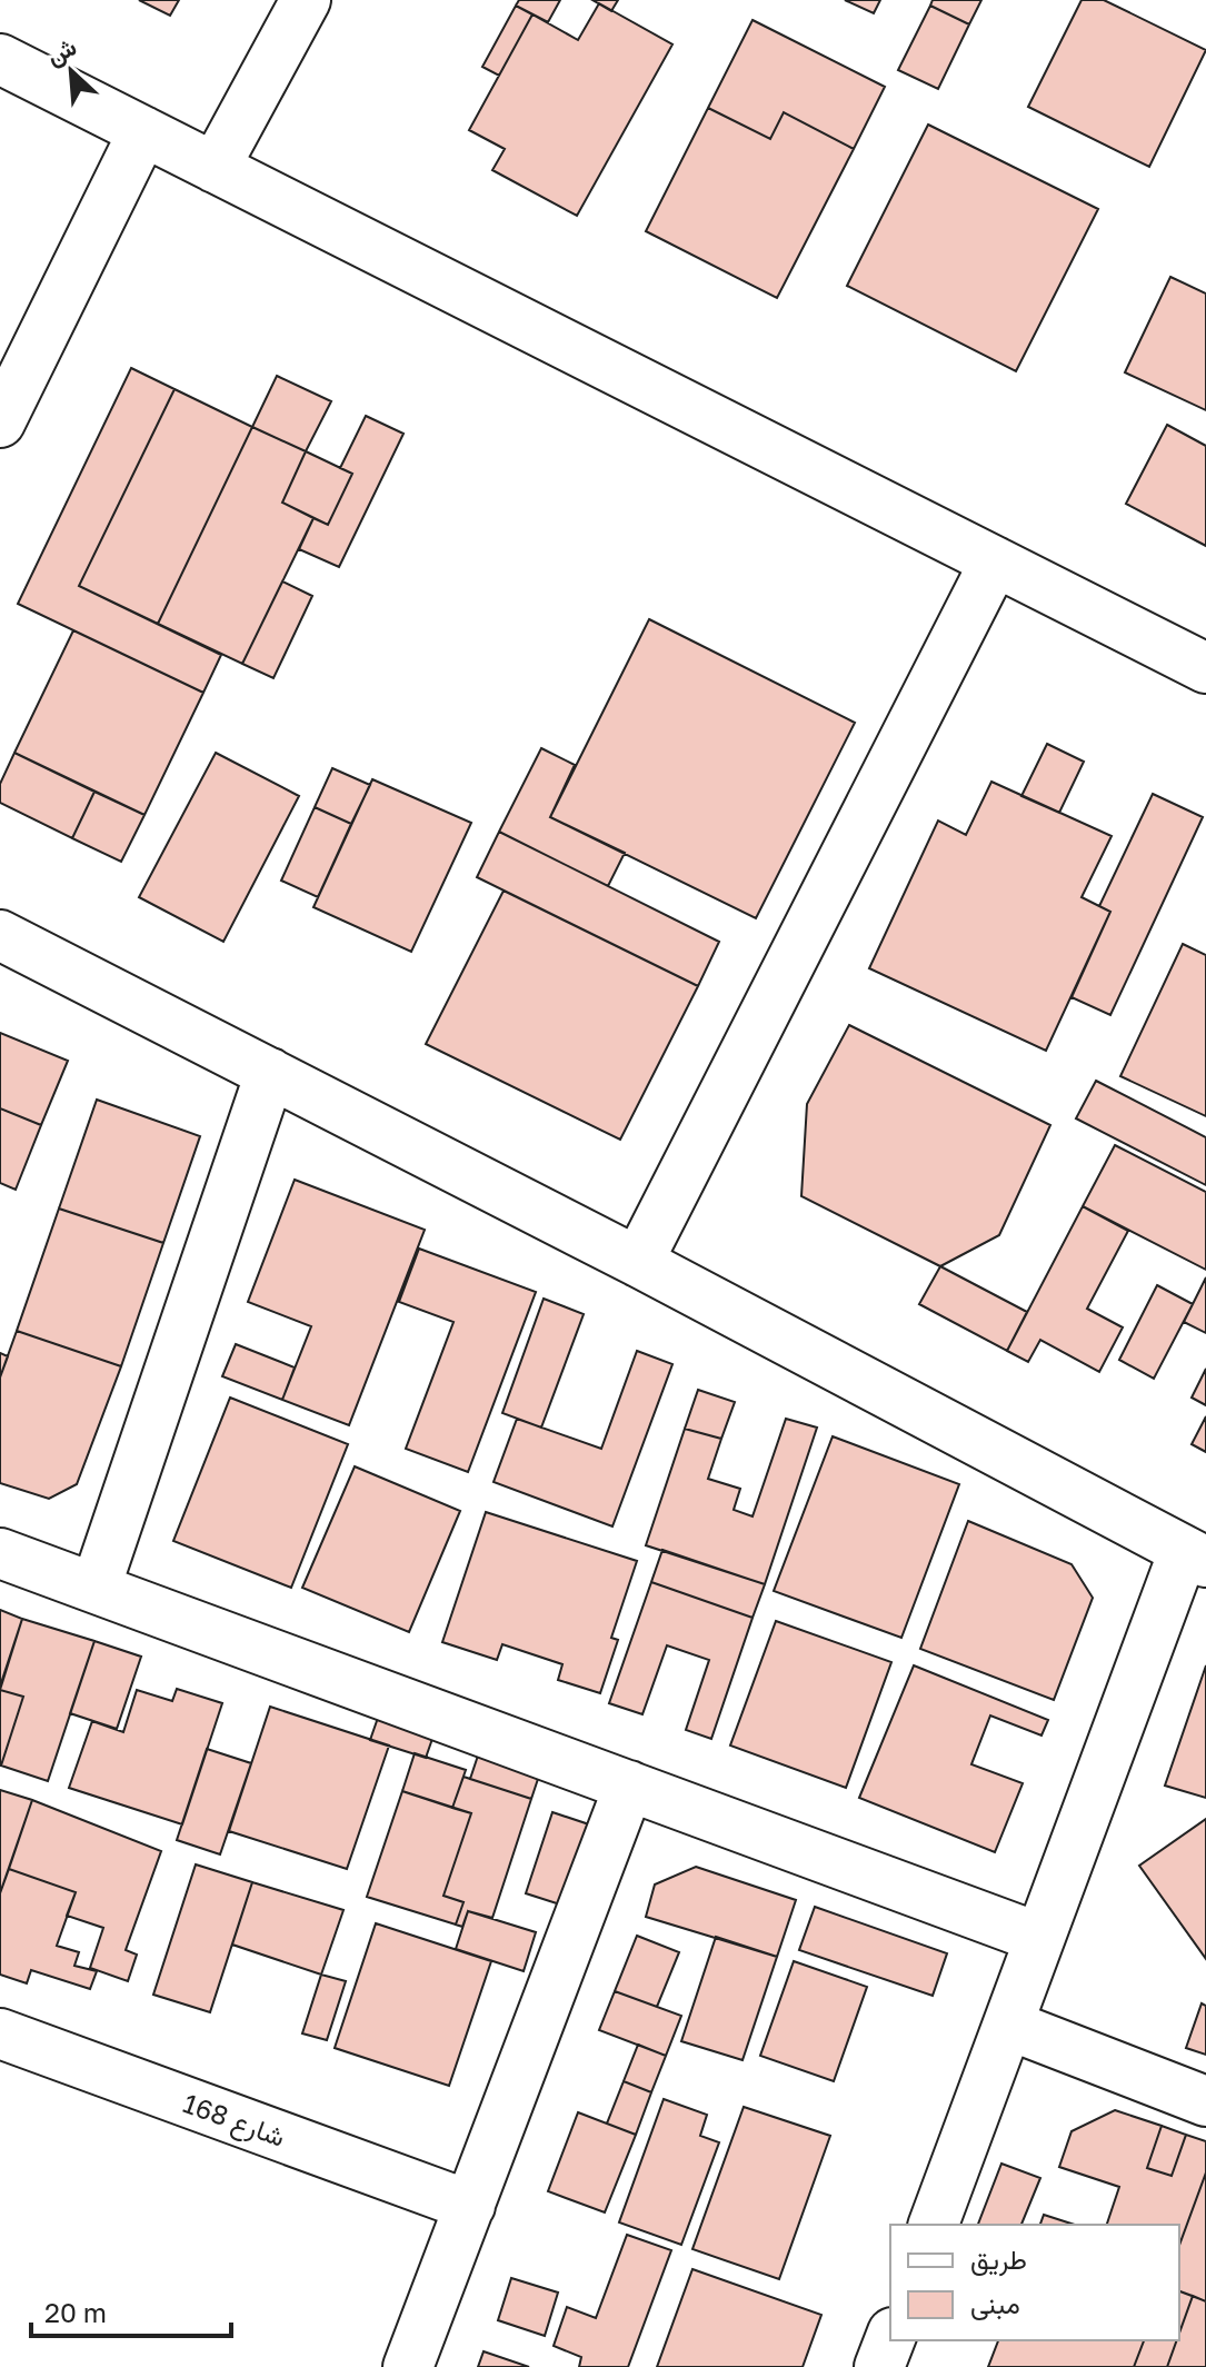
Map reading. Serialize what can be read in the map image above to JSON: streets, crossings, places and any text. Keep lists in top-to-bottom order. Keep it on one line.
{"streets":{"street":["شارع 168"]},"legend":["طريق","مبنى"],"scale_bar":"20 m","north":"top left"}
